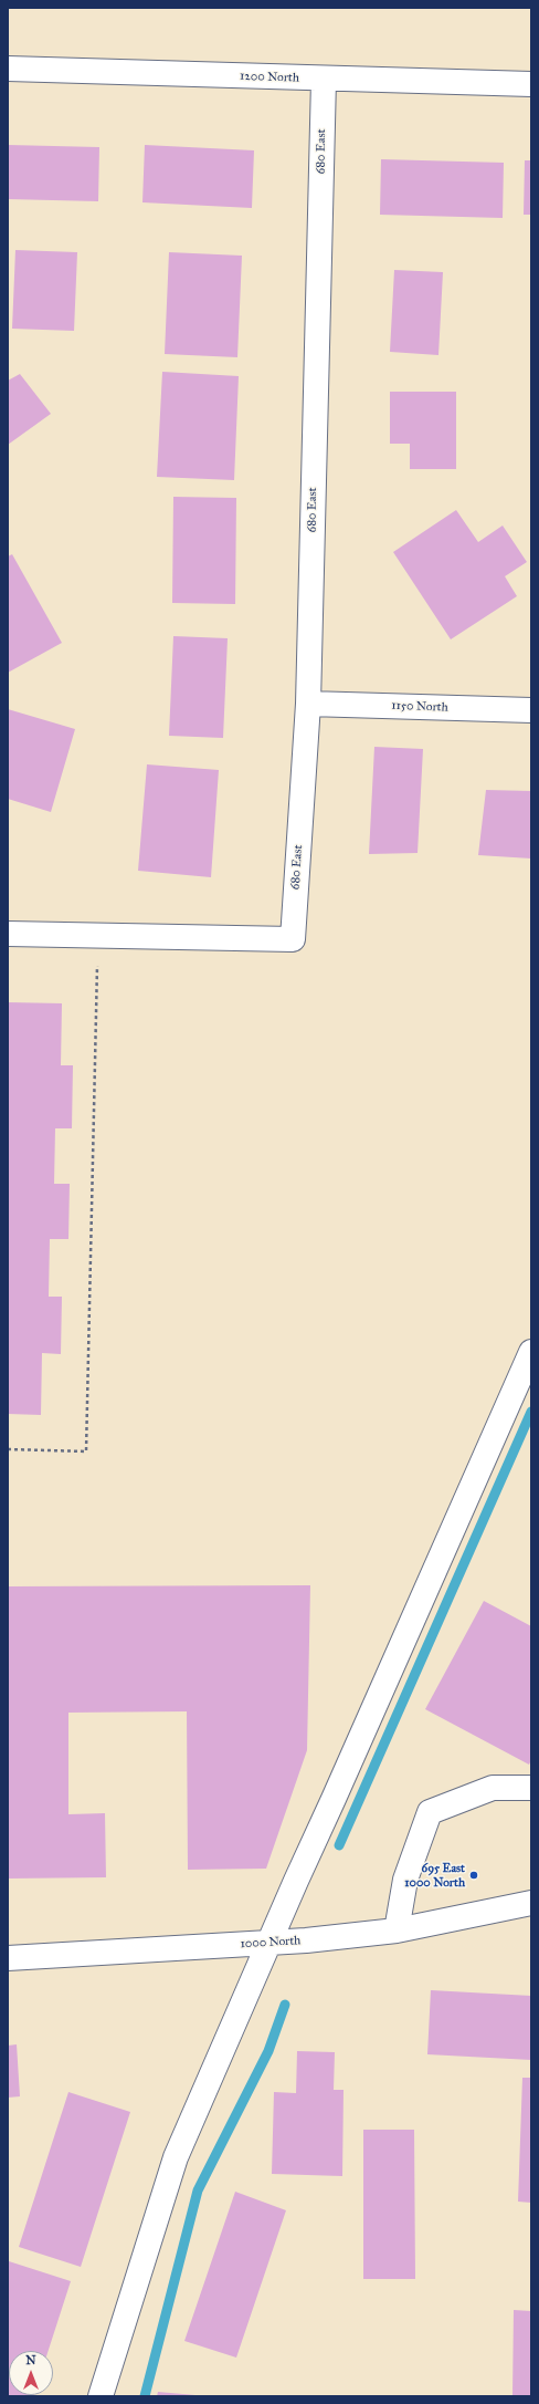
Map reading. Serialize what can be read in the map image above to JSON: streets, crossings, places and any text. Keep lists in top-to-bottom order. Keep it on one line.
{"streets":{"street":["1200 North","680 East","1150 North","1000 North"]},"crossings":[["1200 North","680 East"],["680 East","1150 North"]],"places":["695 East 1000 North"],"north":"top"}
